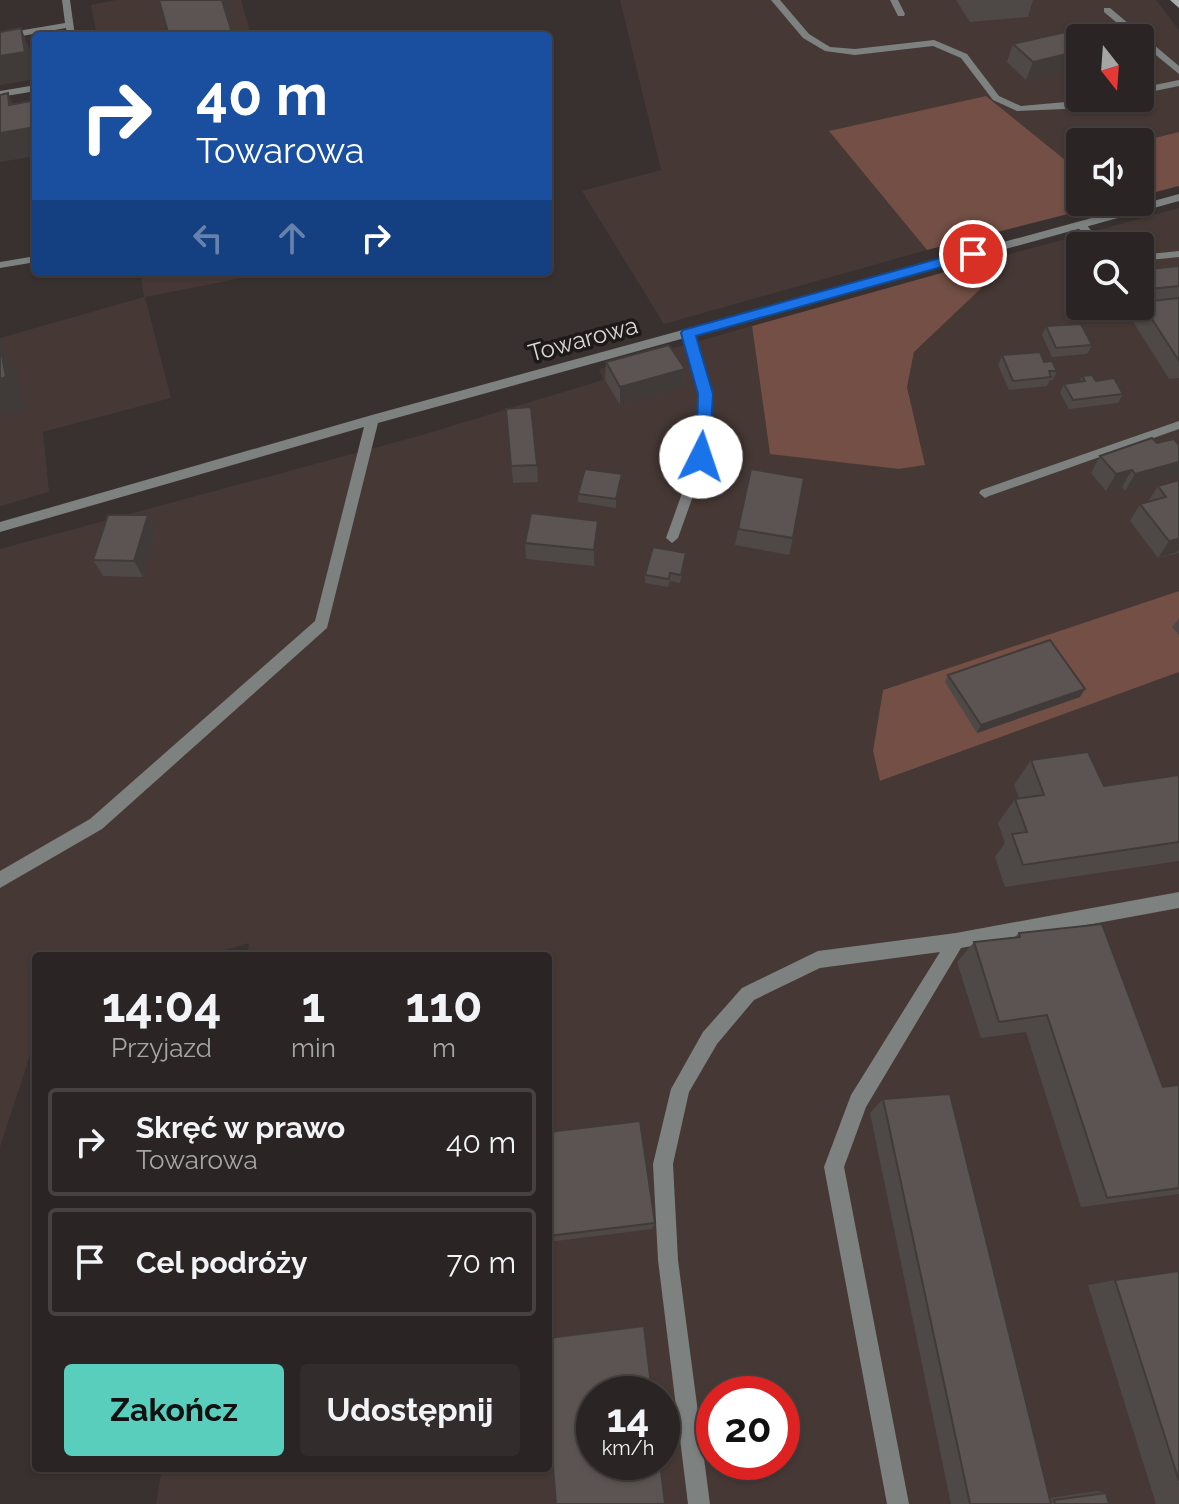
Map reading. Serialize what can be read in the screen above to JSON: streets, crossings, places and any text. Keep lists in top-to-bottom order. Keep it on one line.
{"streets":{"street":["Towarowa"]},"north":"bottom","page":{"turn":["40 m","Towarowa"],"eta":["14:04","Przyjazd","1","min","110","m"],"list":[{"name":"Skręć w prawo","note":"Towarowa","value":"40 m"},{"name":"Cel podróży","value":"70 m"}],"buttons":["Zakończ","Udostępnij"],"speed":"14 km/h","limit":"20"}}
